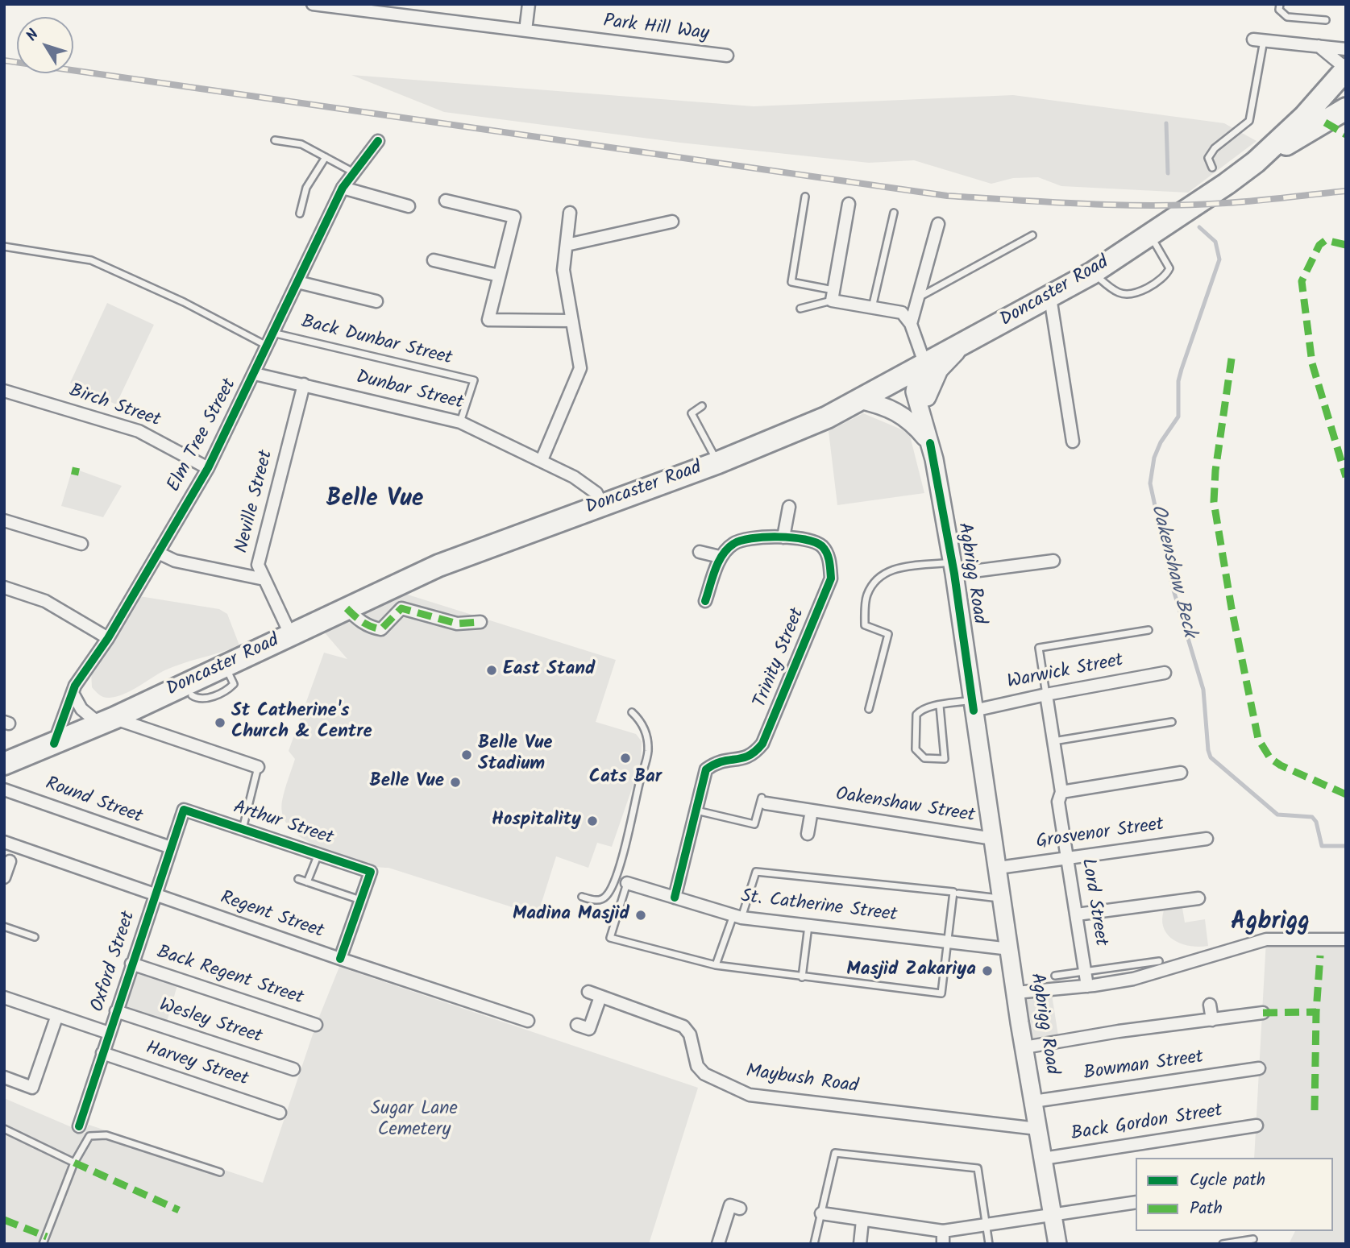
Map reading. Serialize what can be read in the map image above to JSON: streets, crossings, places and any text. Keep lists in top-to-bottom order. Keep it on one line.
{"streets":{"highway":["Doncaster Road"],"main road":["Agbrigg Road"],"street":["Park Hill Way","Dunbar Street","Birch Street","Elm Tree Street","Neville Street","Trinity Street","Warwick Street","Round Street","Oakenshaw Street","Arthur Street","Grosvenor Street","Lord Street","St. Catherine Street","Regent Street","Oxford Street","Back Regent Street","Wesley Street","Harvey Street","Bowman Street","Maybush Road","Back Gordon Street"],"lane":["Back Dunbar Street"]},"crossings":[["Doncaster Road","Dunbar Street"],["Doncaster Road","Elm Tree Street"],["Doncaster Road","Agbrigg Road"],["Back Dunbar Street","Dunbar Street"],["Back Dunbar Street","Elm Tree Street"],["Dunbar Street","Elm Tree Street"],["Dunbar Street","Neville Street"],["Birch Street","Elm Tree Street"],["Agbrigg Road","Warwick Street"],["Agbrigg Road","Oakenshaw Street"],["Agbrigg Road","Grosvenor Street"],["Agbrigg Road","St. Catherine Street"],["Agbrigg Road","Bowman Street"],["Agbrigg Road","Maybush Road"],["Agbrigg Road","Back Gordon Street"],["Trinity Street","St. Catherine Street"],["Warwick Street","Lord Street"],["Round Street","Oxford Street"],["Arthur Street","Oxford Street"],["Grosvenor Street","Lord Street"],["Regent Street","Oxford Street"],["Oxford Street","Back Regent Street"],["Oxford Street","Wesley Street"],["Oxford Street","Harvey Street"]],"districts":["Belle Vue","Agbrigg"],"water":["Oakenshaw Beck"],"parks":["Sugar Lane Cemetery"],"places":["East Stand","St Catherine's Church & Centre","Belle Vue Stadium","Cats Bar","Belle Vue","Hospitality","Madina Masjid","Masjid Zakariya"],"legend":["Cycle path","Path"],"north":"top left"}
